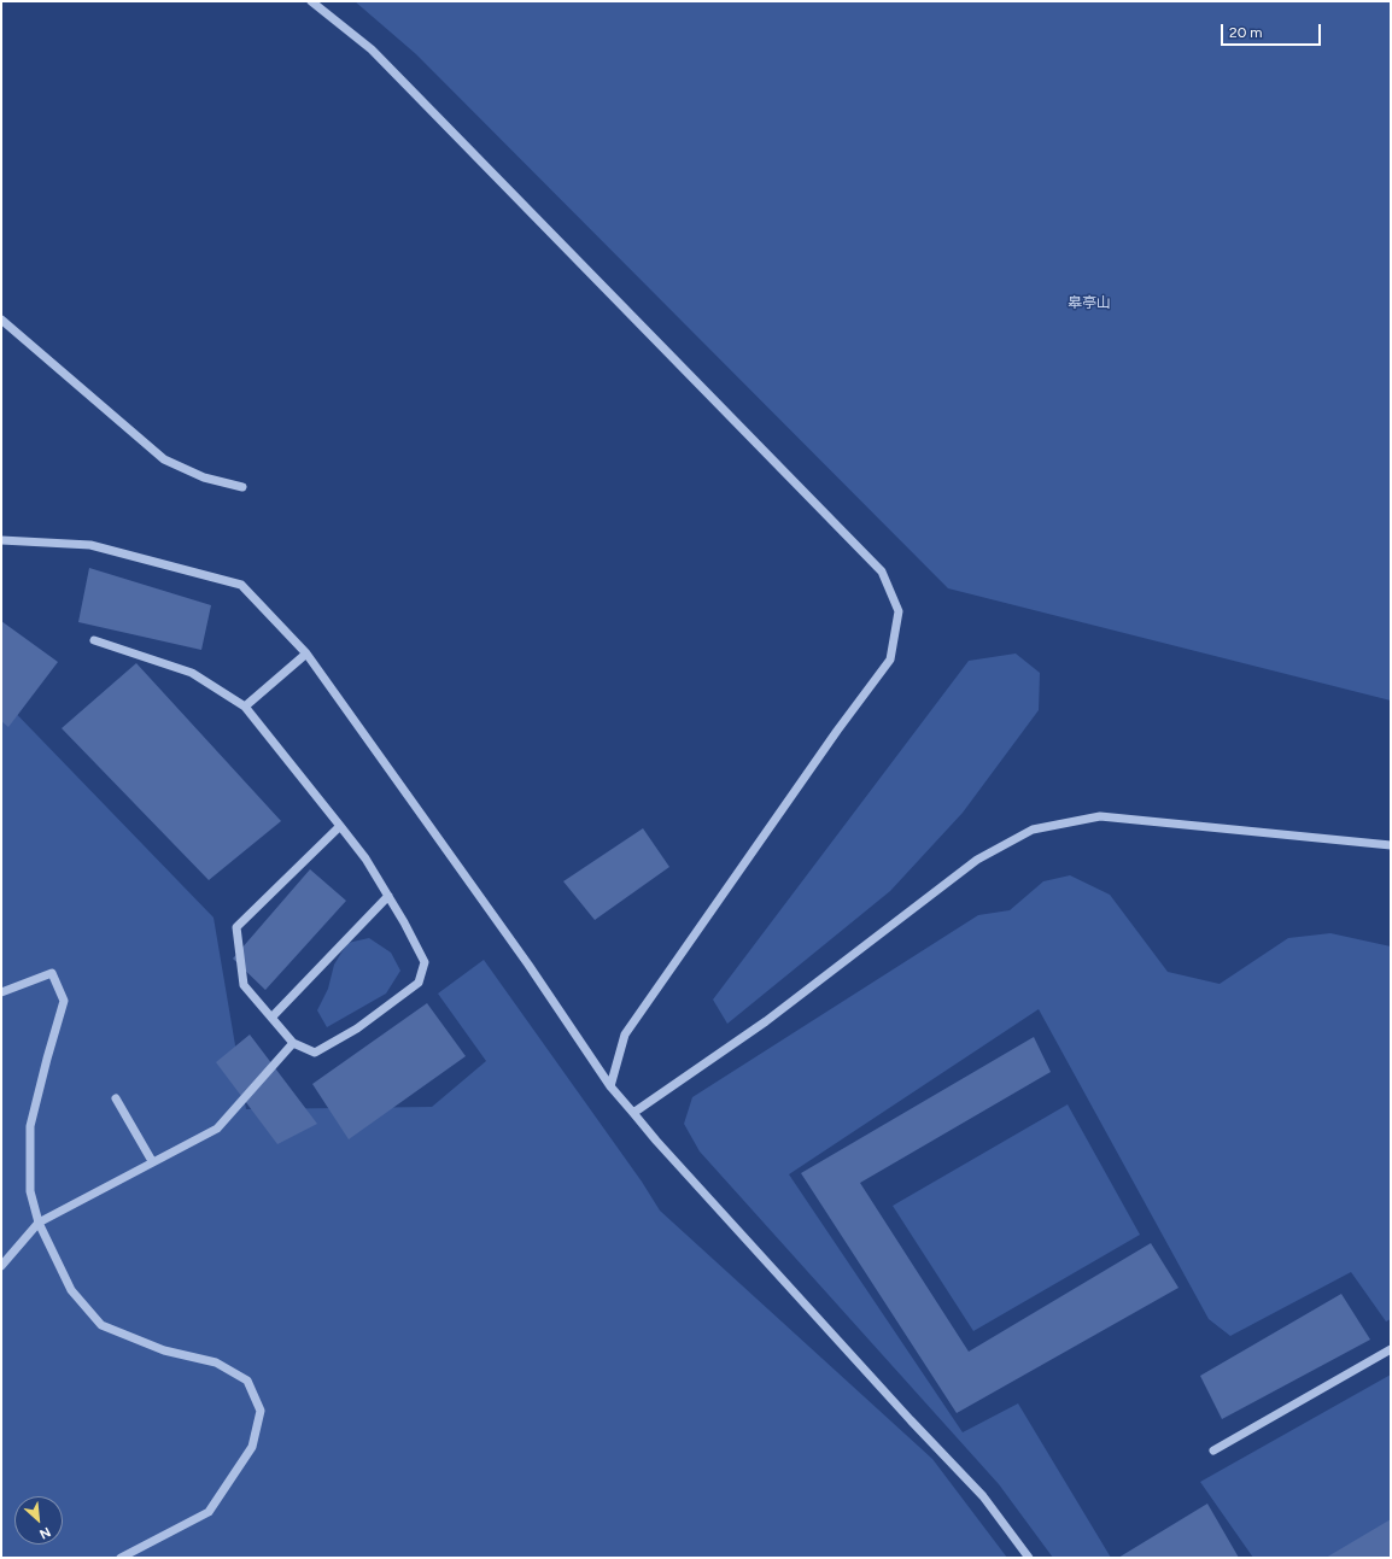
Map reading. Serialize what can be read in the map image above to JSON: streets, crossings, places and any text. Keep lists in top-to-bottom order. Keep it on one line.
{"parks":["皋亭山"],"scale_bar":"20 m","north":"bottom right"}
